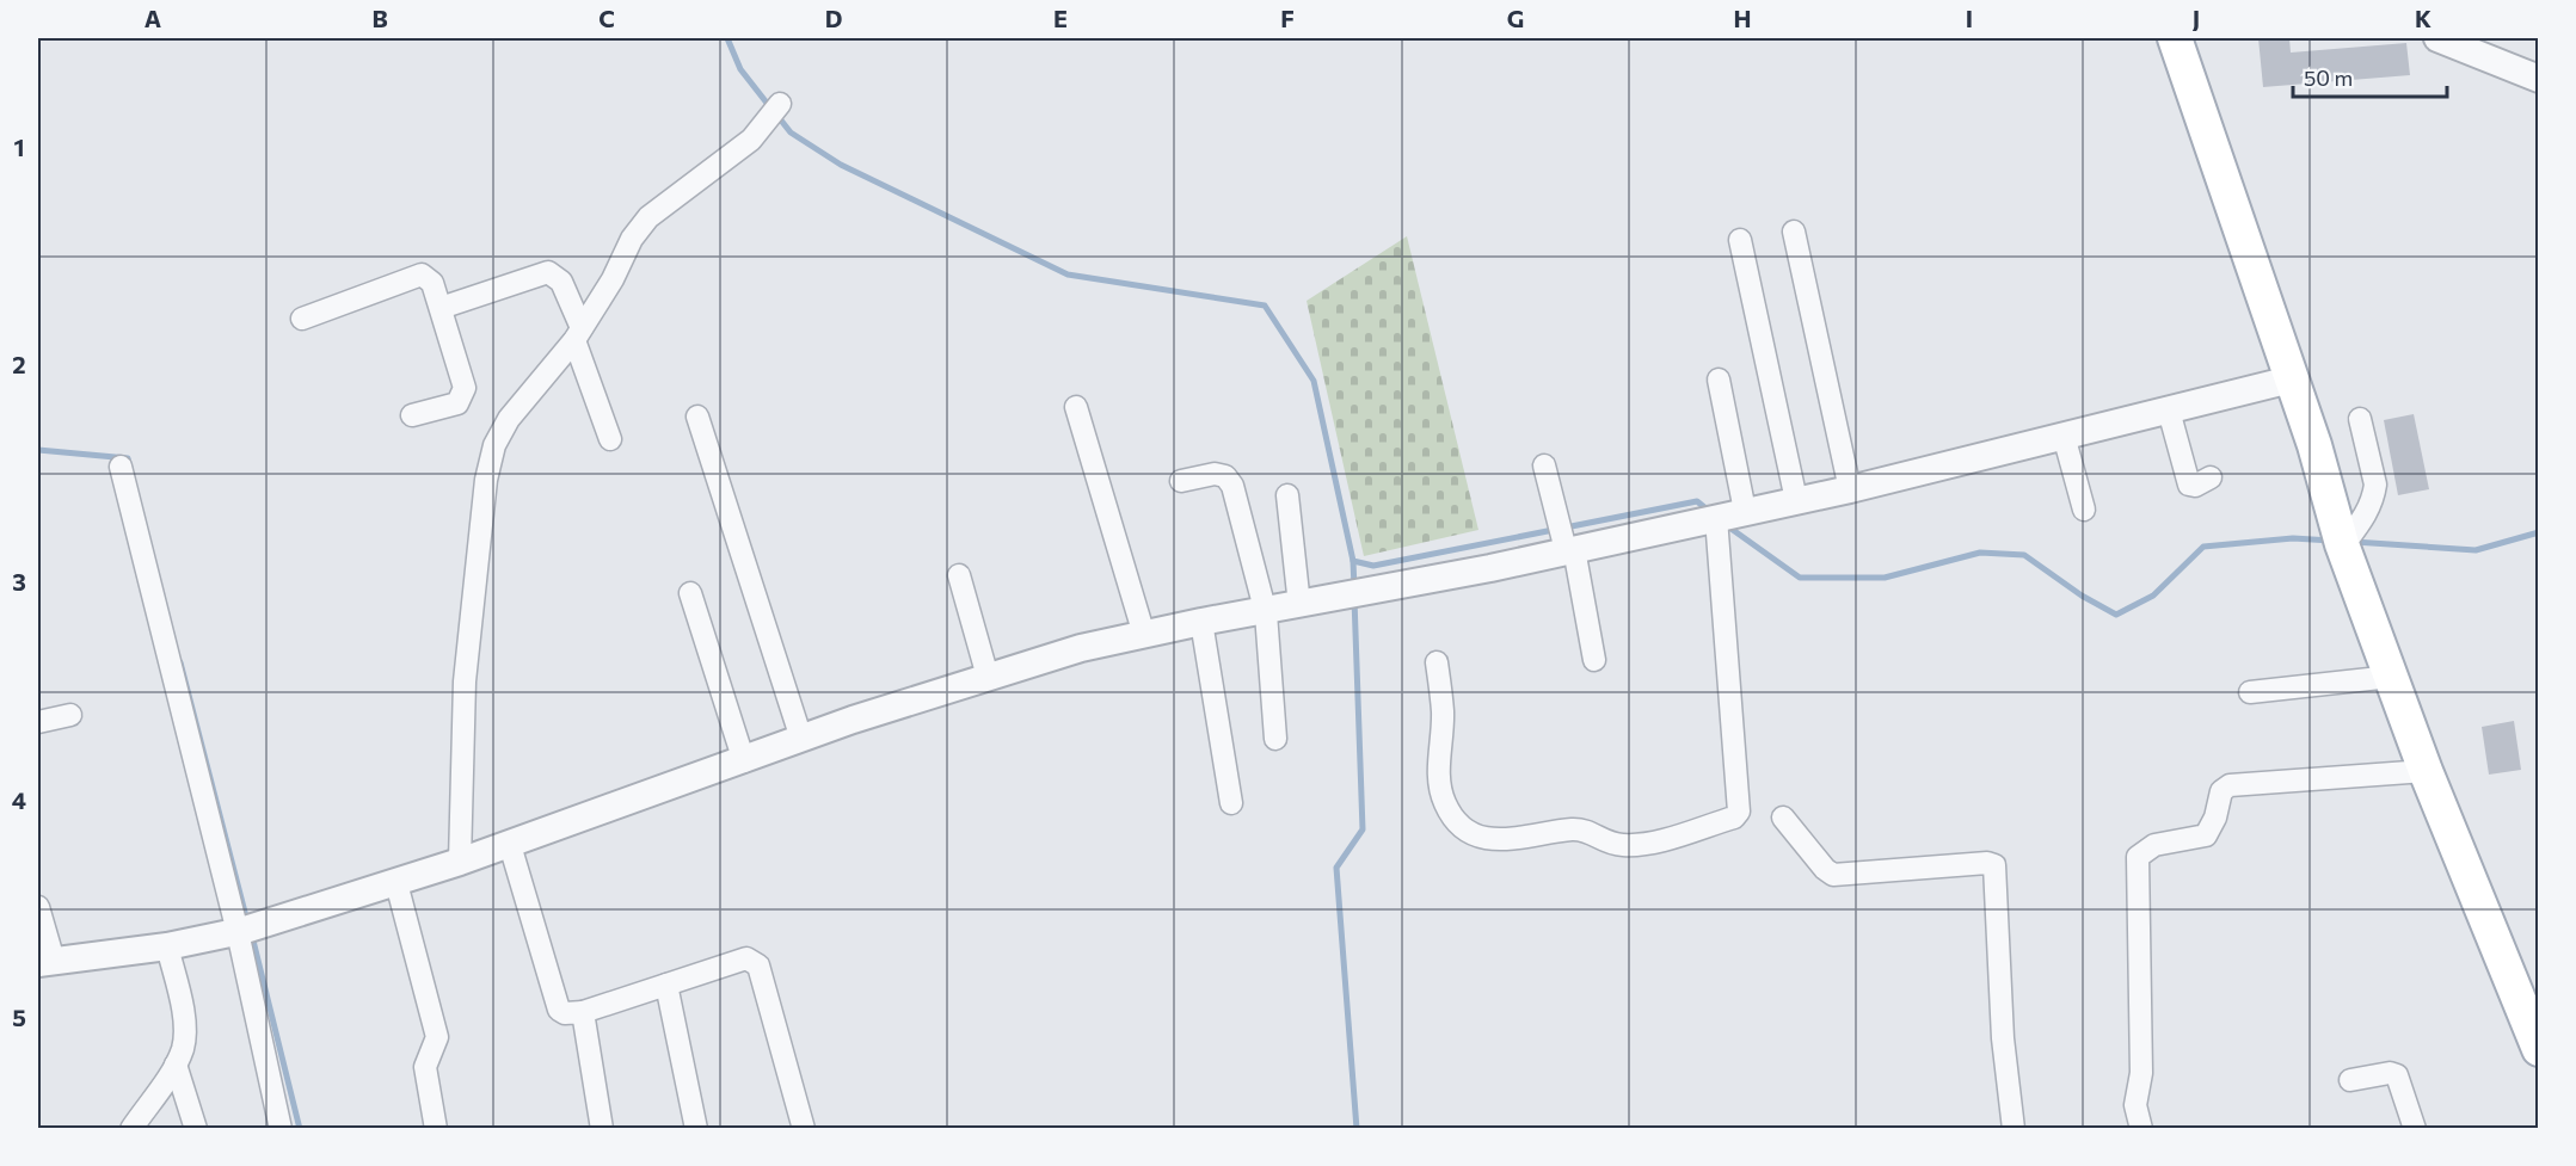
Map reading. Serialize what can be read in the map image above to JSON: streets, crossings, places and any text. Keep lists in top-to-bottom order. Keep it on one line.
{"scale_bar":"50 m","grid":{"columns":["A","B","C","D","E","F","G","H","I","J","K"],"rows":["1","2","3","4","5"]}}
